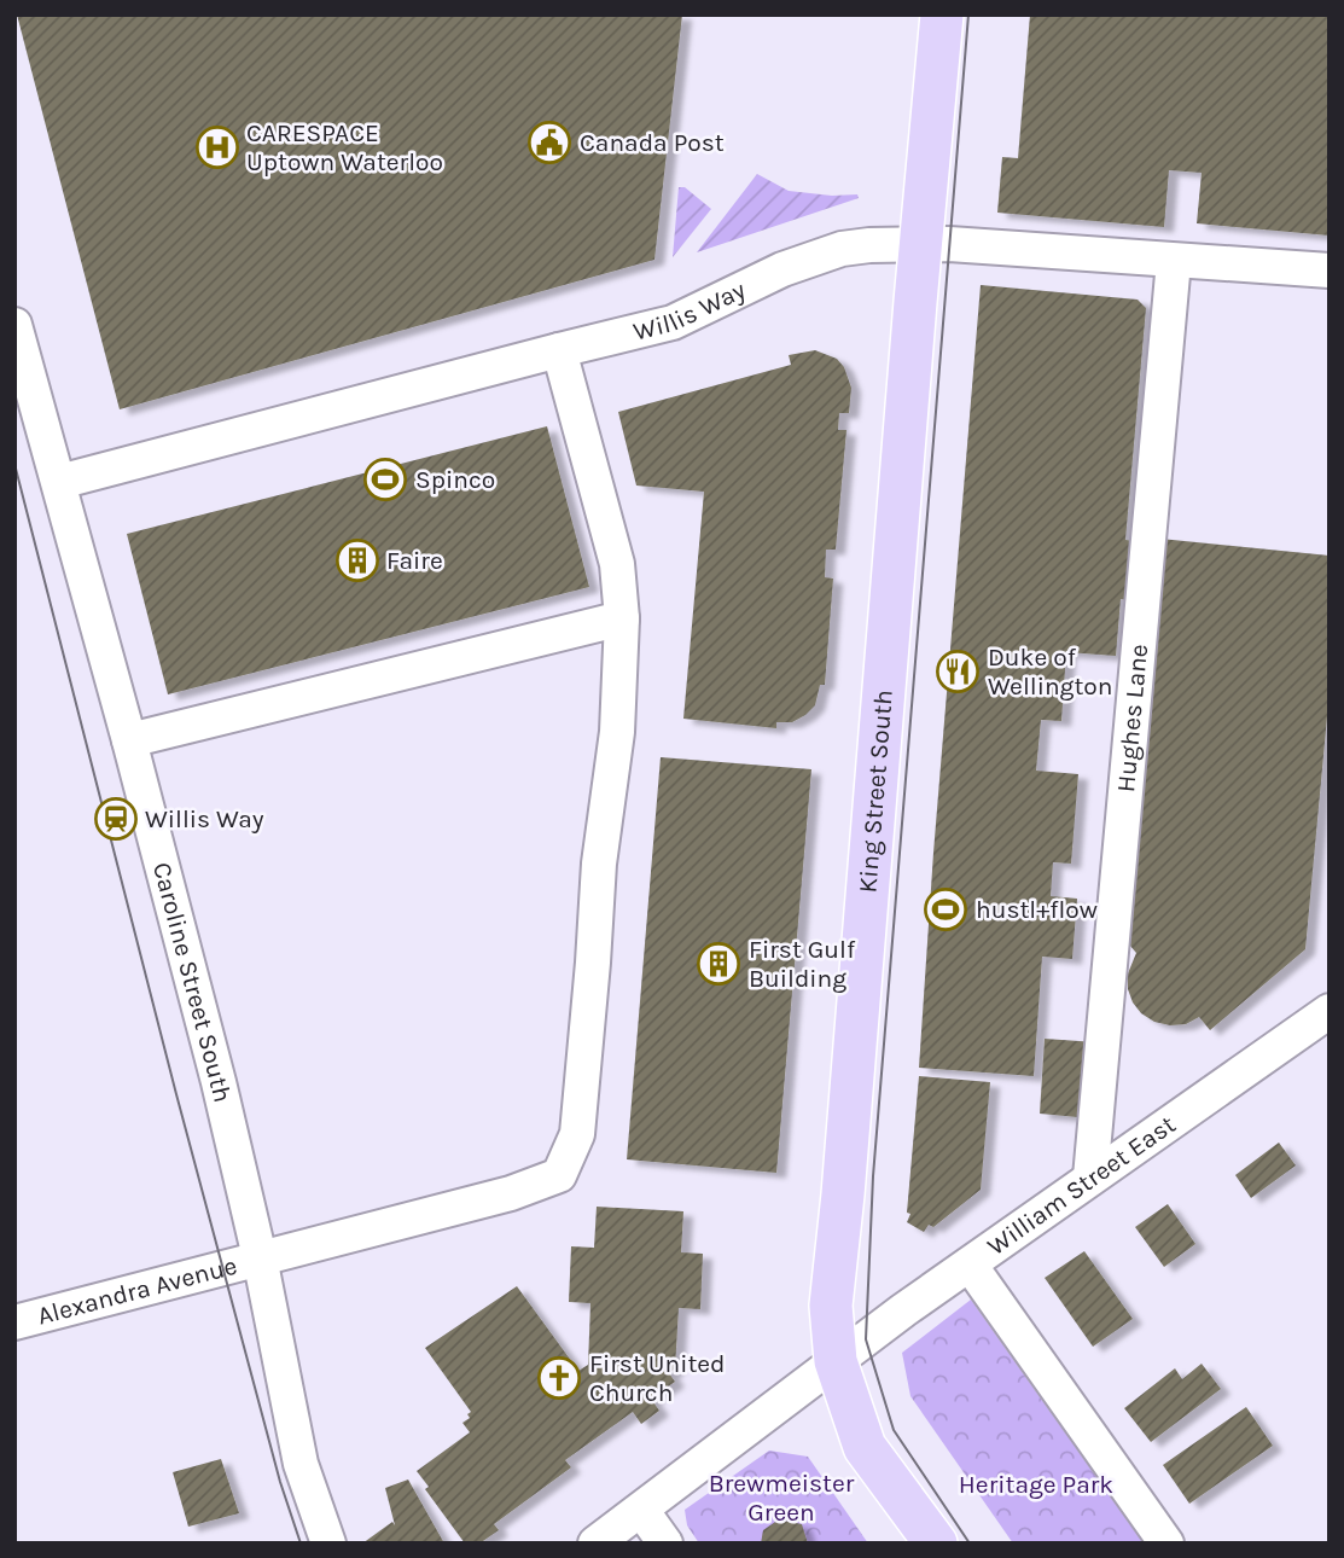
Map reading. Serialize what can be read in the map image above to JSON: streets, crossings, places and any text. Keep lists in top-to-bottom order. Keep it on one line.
{"streets":{"main road":["King Street South"],"street":["Willis Way","Hughes Lane","Caroline Street South","William Street East","Alexandra Avenue"]},"crossings":[["Willis Way","Hughes Lane"],["Willis Way","King Street South"],["Willis Way","Caroline Street South"],["Hughes Lane","William Street East"],["King Street South","William Street East"],["Caroline Street South","Alexandra Avenue"]],"parks":["Brewmeister Green","Heritage Park"],"places":{"public building":["Canada Post"],"hospital":["CARESPACE Uptown Waterloo"],"sports":["Spinco","hustl+flow"],"building":["Faire","First Gulf Building"],"restaurant":["Duke of Wellington"],"station":["Willis Way"],"church":["First United Church"]}}
